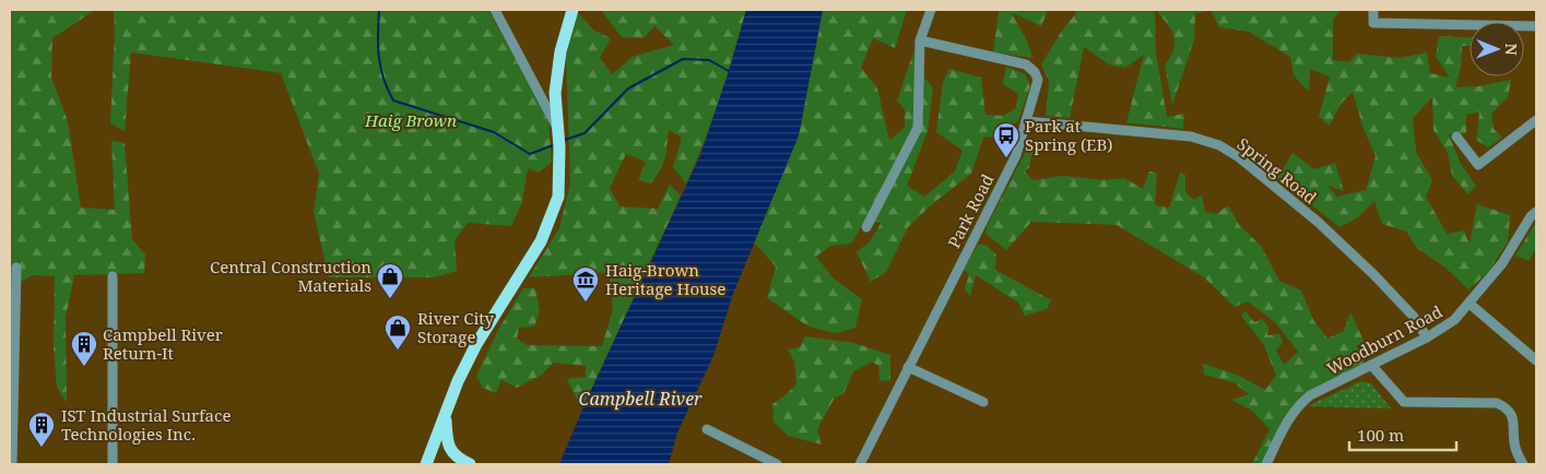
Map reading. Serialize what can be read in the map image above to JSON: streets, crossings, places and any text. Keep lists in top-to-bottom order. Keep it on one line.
{"streets":{"street":["Spring Road","Park Road","Woodburn Road"]},"crossings":[["Spring Road","Park Road"],["Spring Road","Woodburn Road"]],"water":["Campbell River"],"parks":["Haig Brown"],"places":{"bus stop":["Park at Spring (EB)"],"shop":["Central Construction Materials","River City Storage"],"museum":["Haig-Brown Heritage House"],"building":["Campbell River Return-It","IST Industrial Surface Technologies Inc."]},"scale_bar":"100 m","north":"right"}
